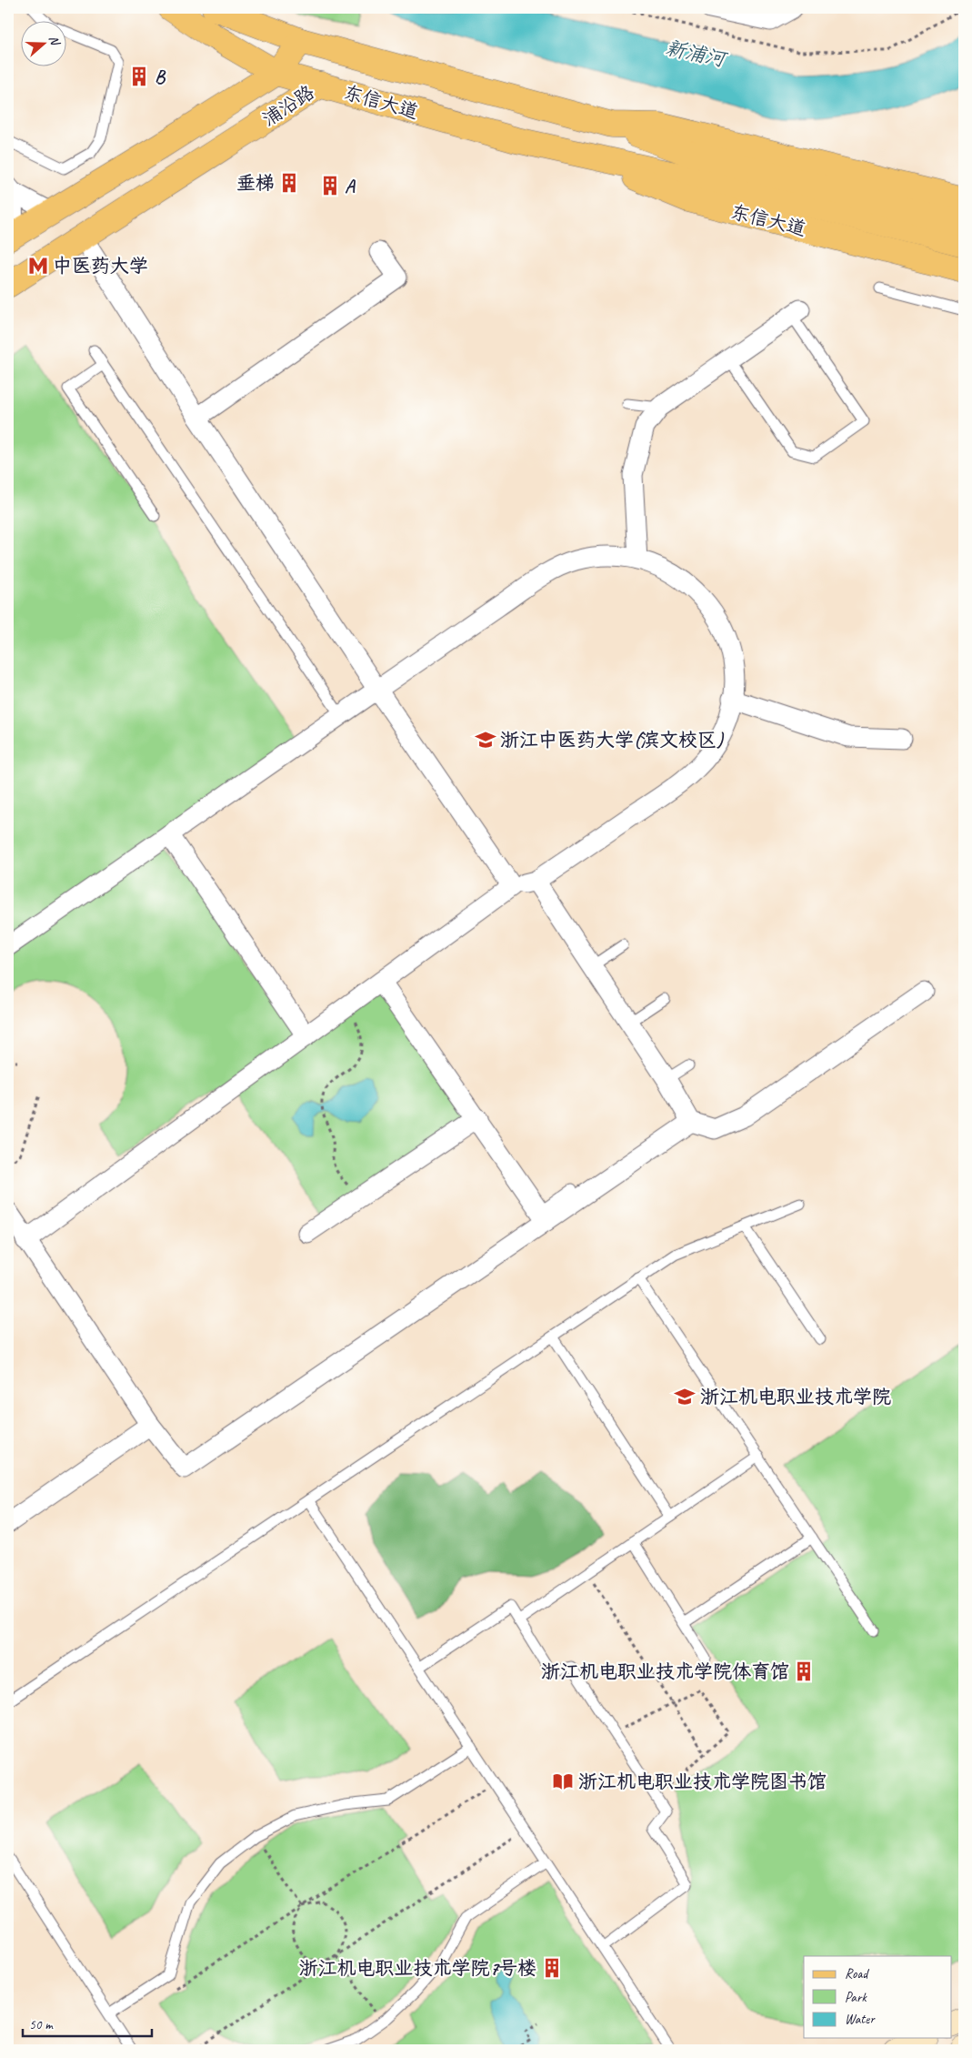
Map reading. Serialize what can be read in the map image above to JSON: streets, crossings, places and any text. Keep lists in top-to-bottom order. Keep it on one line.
{"streets":{"main road":["东信大道","浦沿路"]},"crossings":[["东信大道","浦沿路"]],"water":["新浦河"],"places":{"building":["B","垂梯","A","浙江机电职业技术学院体育馆","浙江机电职业技术学院7号楼"],"metro station":["中医药大学"],"school or university":["浙江中医药大学(滨文校区)","浙江机电职业技术学院"],"library":["浙江机电职业技术学院图书馆"]},"legend":["Road","Park","Water"],"scale_bar":"50 m","north":"right"}
